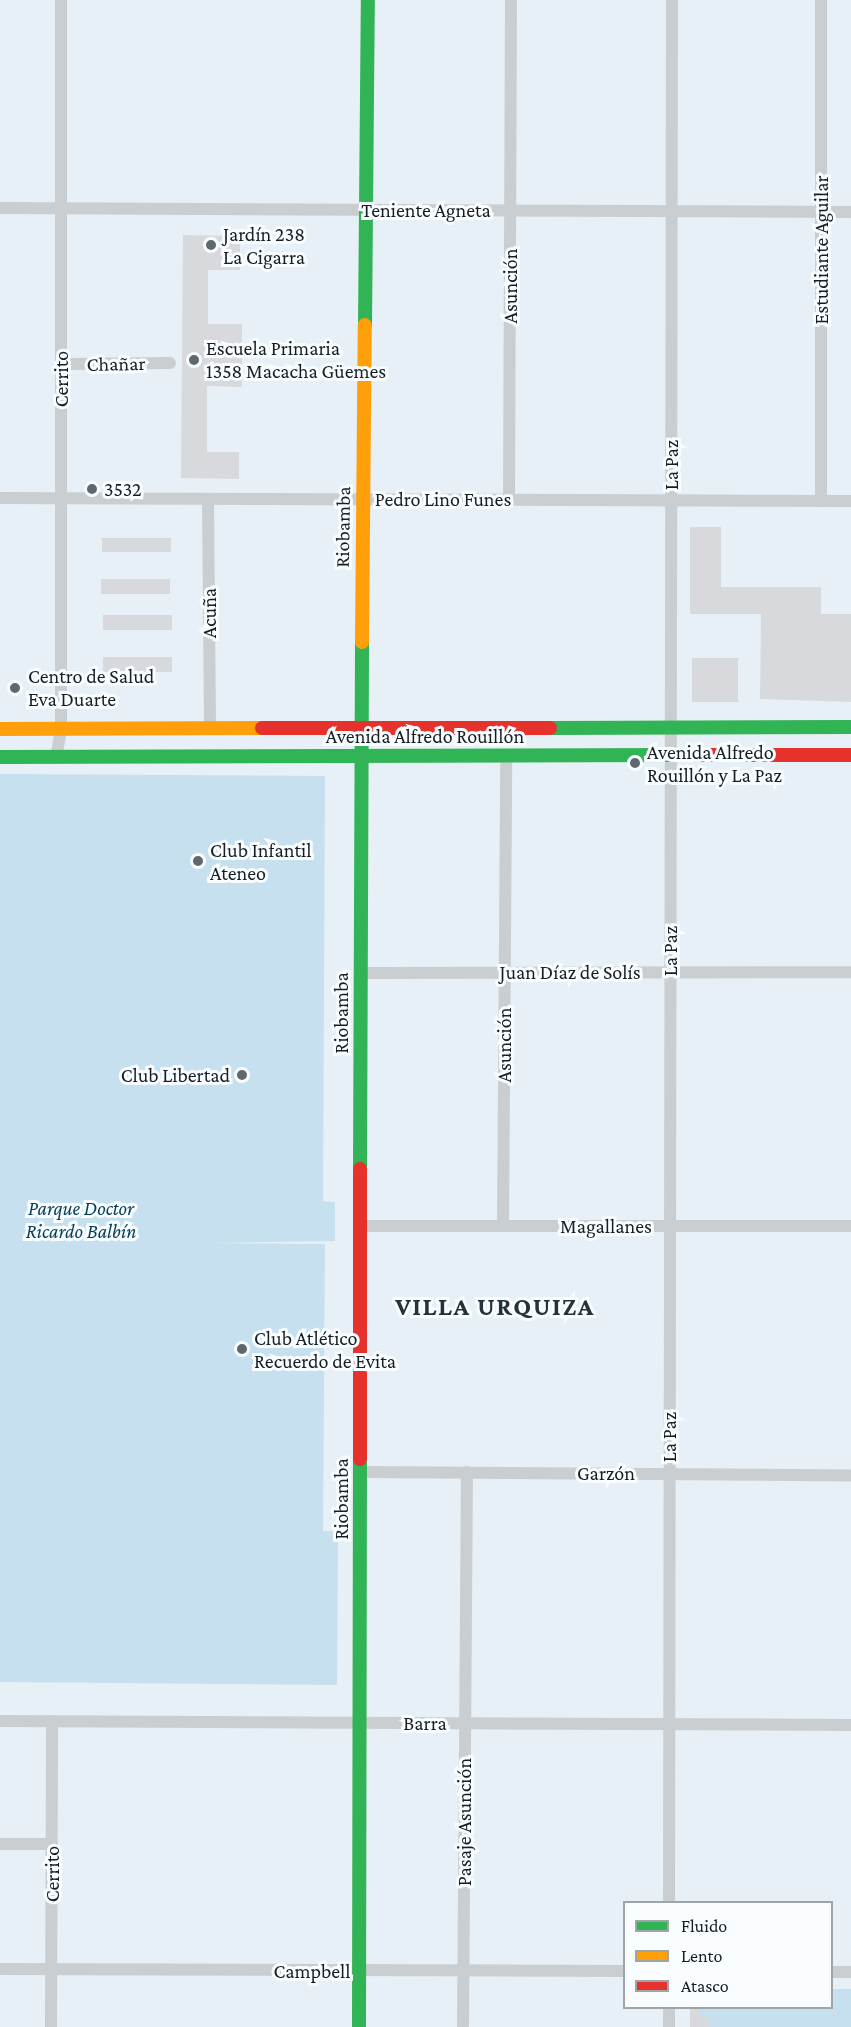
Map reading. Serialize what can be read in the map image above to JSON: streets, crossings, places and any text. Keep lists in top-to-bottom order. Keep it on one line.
{"streets":{"street":["Teniente Agneta","Estudiante Aguilar","Asunción","Chañar","Cerrito","La Paz","Pedro Lino Funes","Riobamba","Acuña","Avenida Alfredo Rouillón","Juan Díaz de Solís","Magallanes","Garzón","Barra","Pasaje Asunción","Campbell"]},"crossings":[["Teniente Agneta","Estudiante Aguilar"],["Teniente Agneta","Asunción"],["Teniente Agneta","Cerrito"],["Teniente Agneta","La Paz"],["Teniente Agneta","Riobamba"],["Estudiante Aguilar","Pedro Lino Funes"],["Asunción","Pedro Lino Funes"],["Asunción","Avenida Alfredo Rouillón"],["Asunción","Juan Díaz de Solís"],["Asunción","Magallanes"],["Chañar","Cerrito"],["Cerrito","Pedro Lino Funes"],["Cerrito","Avenida Alfredo Rouillón"],["Cerrito","Barra"],["Cerrito","Campbell"],["La Paz","Pedro Lino Funes"],["La Paz","Avenida Alfredo Rouillón"],["La Paz","Juan Díaz de Solís"],["La Paz","Magallanes"],["La Paz","Garzón"],["La Paz","Barra"],["Pedro Lino Funes","Riobamba"],["Pedro Lino Funes","Acuña"],["Riobamba","Avenida Alfredo Rouillón"],["Riobamba","Juan Díaz de Solís"],["Riobamba","Magallanes"],["Riobamba","Garzón"],["Riobamba","Barra"],["Riobamba","Campbell"],["Acuña","Avenida Alfredo Rouillón"],["Garzón","Pasaje Asunción"],["Barra","Pasaje Asunción"],["Pasaje Asunción","Campbell"]],"districts":["VILLA URQUIZA"],"parks":["Parque Doctor Ricardo Balbín"],"places":["Jardín 238 La Cigarra","Escuela Primaria 1358 Macacha Güemes","3532","Centro de Salud Eva Duarte","Avenida Alfredo Rouillón y La Paz","Club Infantil Ateneo","Club Libertad","Club Atlético Recuerdo de Evita"],"legend":["Fluido","Lento","Atasco"]}
